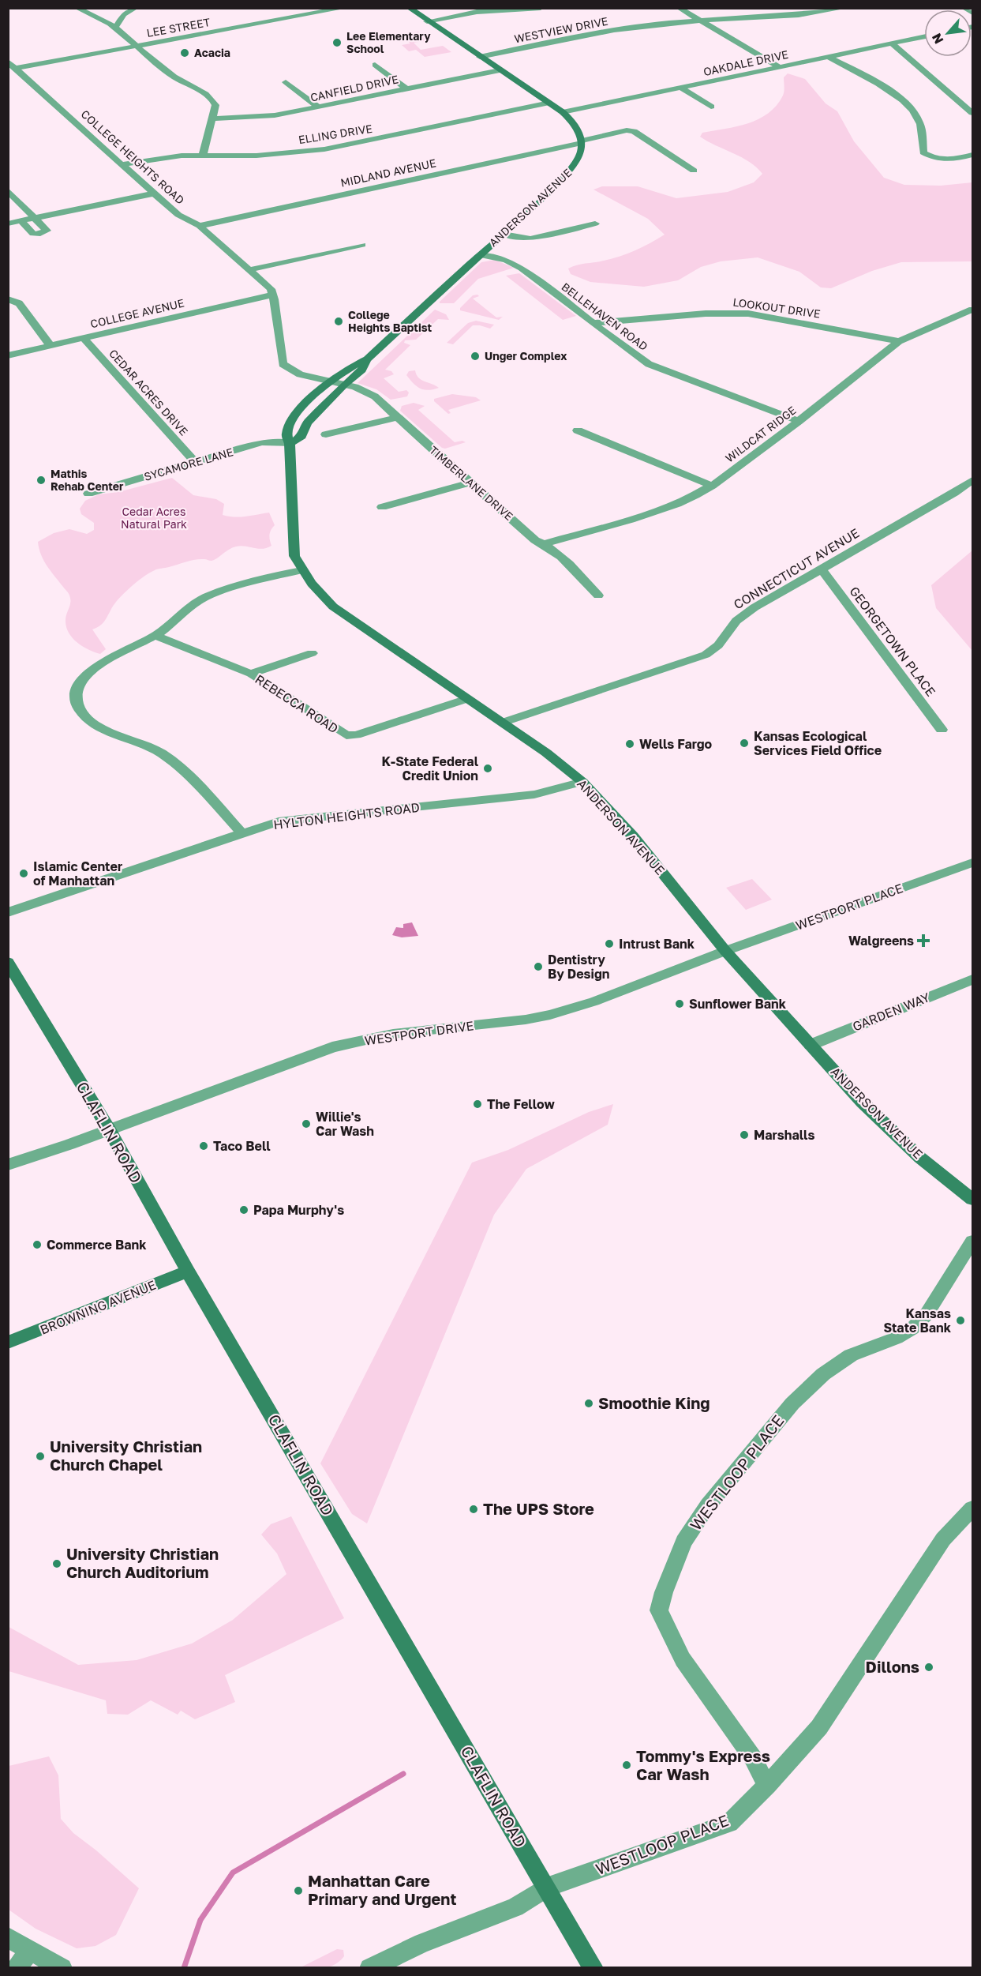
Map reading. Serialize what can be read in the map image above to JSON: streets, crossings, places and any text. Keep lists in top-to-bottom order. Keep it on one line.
{"streets":{"main road":["ANDERSON AVENUE","CLAFLIN ROAD","BROWNING AVENUE"],"street":["LEE STREET","WESTVIEW DRIVE","OAKDALE DRIVE","CANFIELD DRIVE","ELLING DRIVE","COLLEGE HEIGHTS ROAD","MIDLAND AVENUE","LOOKOUT DRIVE","COLLEGE AVENUE","BELLEHAVEN ROAD","CEDAR ACRES DRIVE","WILDCAT RIDGE","SYCAMORE LANE","TIMBERLANE DRIVE","CONNECTICUT AVENUE","GEORGETOWN PLACE","REBECCA ROAD","HYLTON HEIGHTS ROAD","WESTPORT PLACE","GARDEN WAY","WESTPORT DRIVE","WESTLOOP PLACE"]},"crossings":[["LEE STREET","COLLEGE HEIGHTS ROAD"],["ELLING DRIVE","COLLEGE HEIGHTS ROAD"],["COLLEGE HEIGHTS ROAD","MIDLAND AVENUE"],["COLLEGE HEIGHTS ROAD","ANDERSON AVENUE"],["COLLEGE HEIGHTS ROAD","COLLEGE AVENUE"],["COLLEGE HEIGHTS ROAD","TIMBERLANE DRIVE"],["MIDLAND AVENUE","ANDERSON AVENUE"],["ANDERSON AVENUE","BELLEHAVEN ROAD"],["ANDERSON AVENUE","SYCAMORE LANE"],["ANDERSON AVENUE","TIMBERLANE DRIVE"],["ANDERSON AVENUE","CONNECTICUT AVENUE"],["ANDERSON AVENUE","REBECCA ROAD"],["ANDERSON AVENUE","HYLTON HEIGHTS ROAD"],["ANDERSON AVENUE","WESTPORT PLACE"],["ANDERSON AVENUE","GARDEN WAY"],["ANDERSON AVENUE","WESTPORT DRIVE"],["LOOKOUT DRIVE","BELLEHAVEN ROAD"],["LOOKOUT DRIVE","WILDCAT RIDGE"],["COLLEGE AVENUE","CEDAR ACRES DRIVE"],["BELLEHAVEN ROAD","WILDCAT RIDGE"],["CEDAR ACRES DRIVE","SYCAMORE LANE"],["WILDCAT RIDGE","TIMBERLANE DRIVE"],["CONNECTICUT AVENUE","GEORGETOWN PLACE"],["WESTPORT PLACE","WESTPORT DRIVE"],["WESTPORT DRIVE","CLAFLIN ROAD"],["CLAFLIN ROAD","BROWNING AVENUE"],["CLAFLIN ROAD","WESTLOOP PLACE"]],"parks":["Cedar Acres Natural Park"],"places":{"other":["Lee Elementary School","Acacia","College Heights Baptist","Unger Complex","Mathis Rehab Center","Kansas Ecological Services Field Office","Wells Fargo","K-State Federal Credit Union","Islamic Center of Manhattan","Intrust Bank","Dentistry By Design","Sunflower Bank","The Fellow","Willie's Car Wash","Marshalls","Taco Bell","Papa Murphy's","Commerce Bank","Kansas State Bank","Smoothie King","University Christian Church Chapel","The UPS Store","University Christian Church Auditorium","Dillons","Tommy's Express Car Wash","Manhattan Care Primary and Urgent"],"health":["Walgreens"]},"north":"bottom left"}
